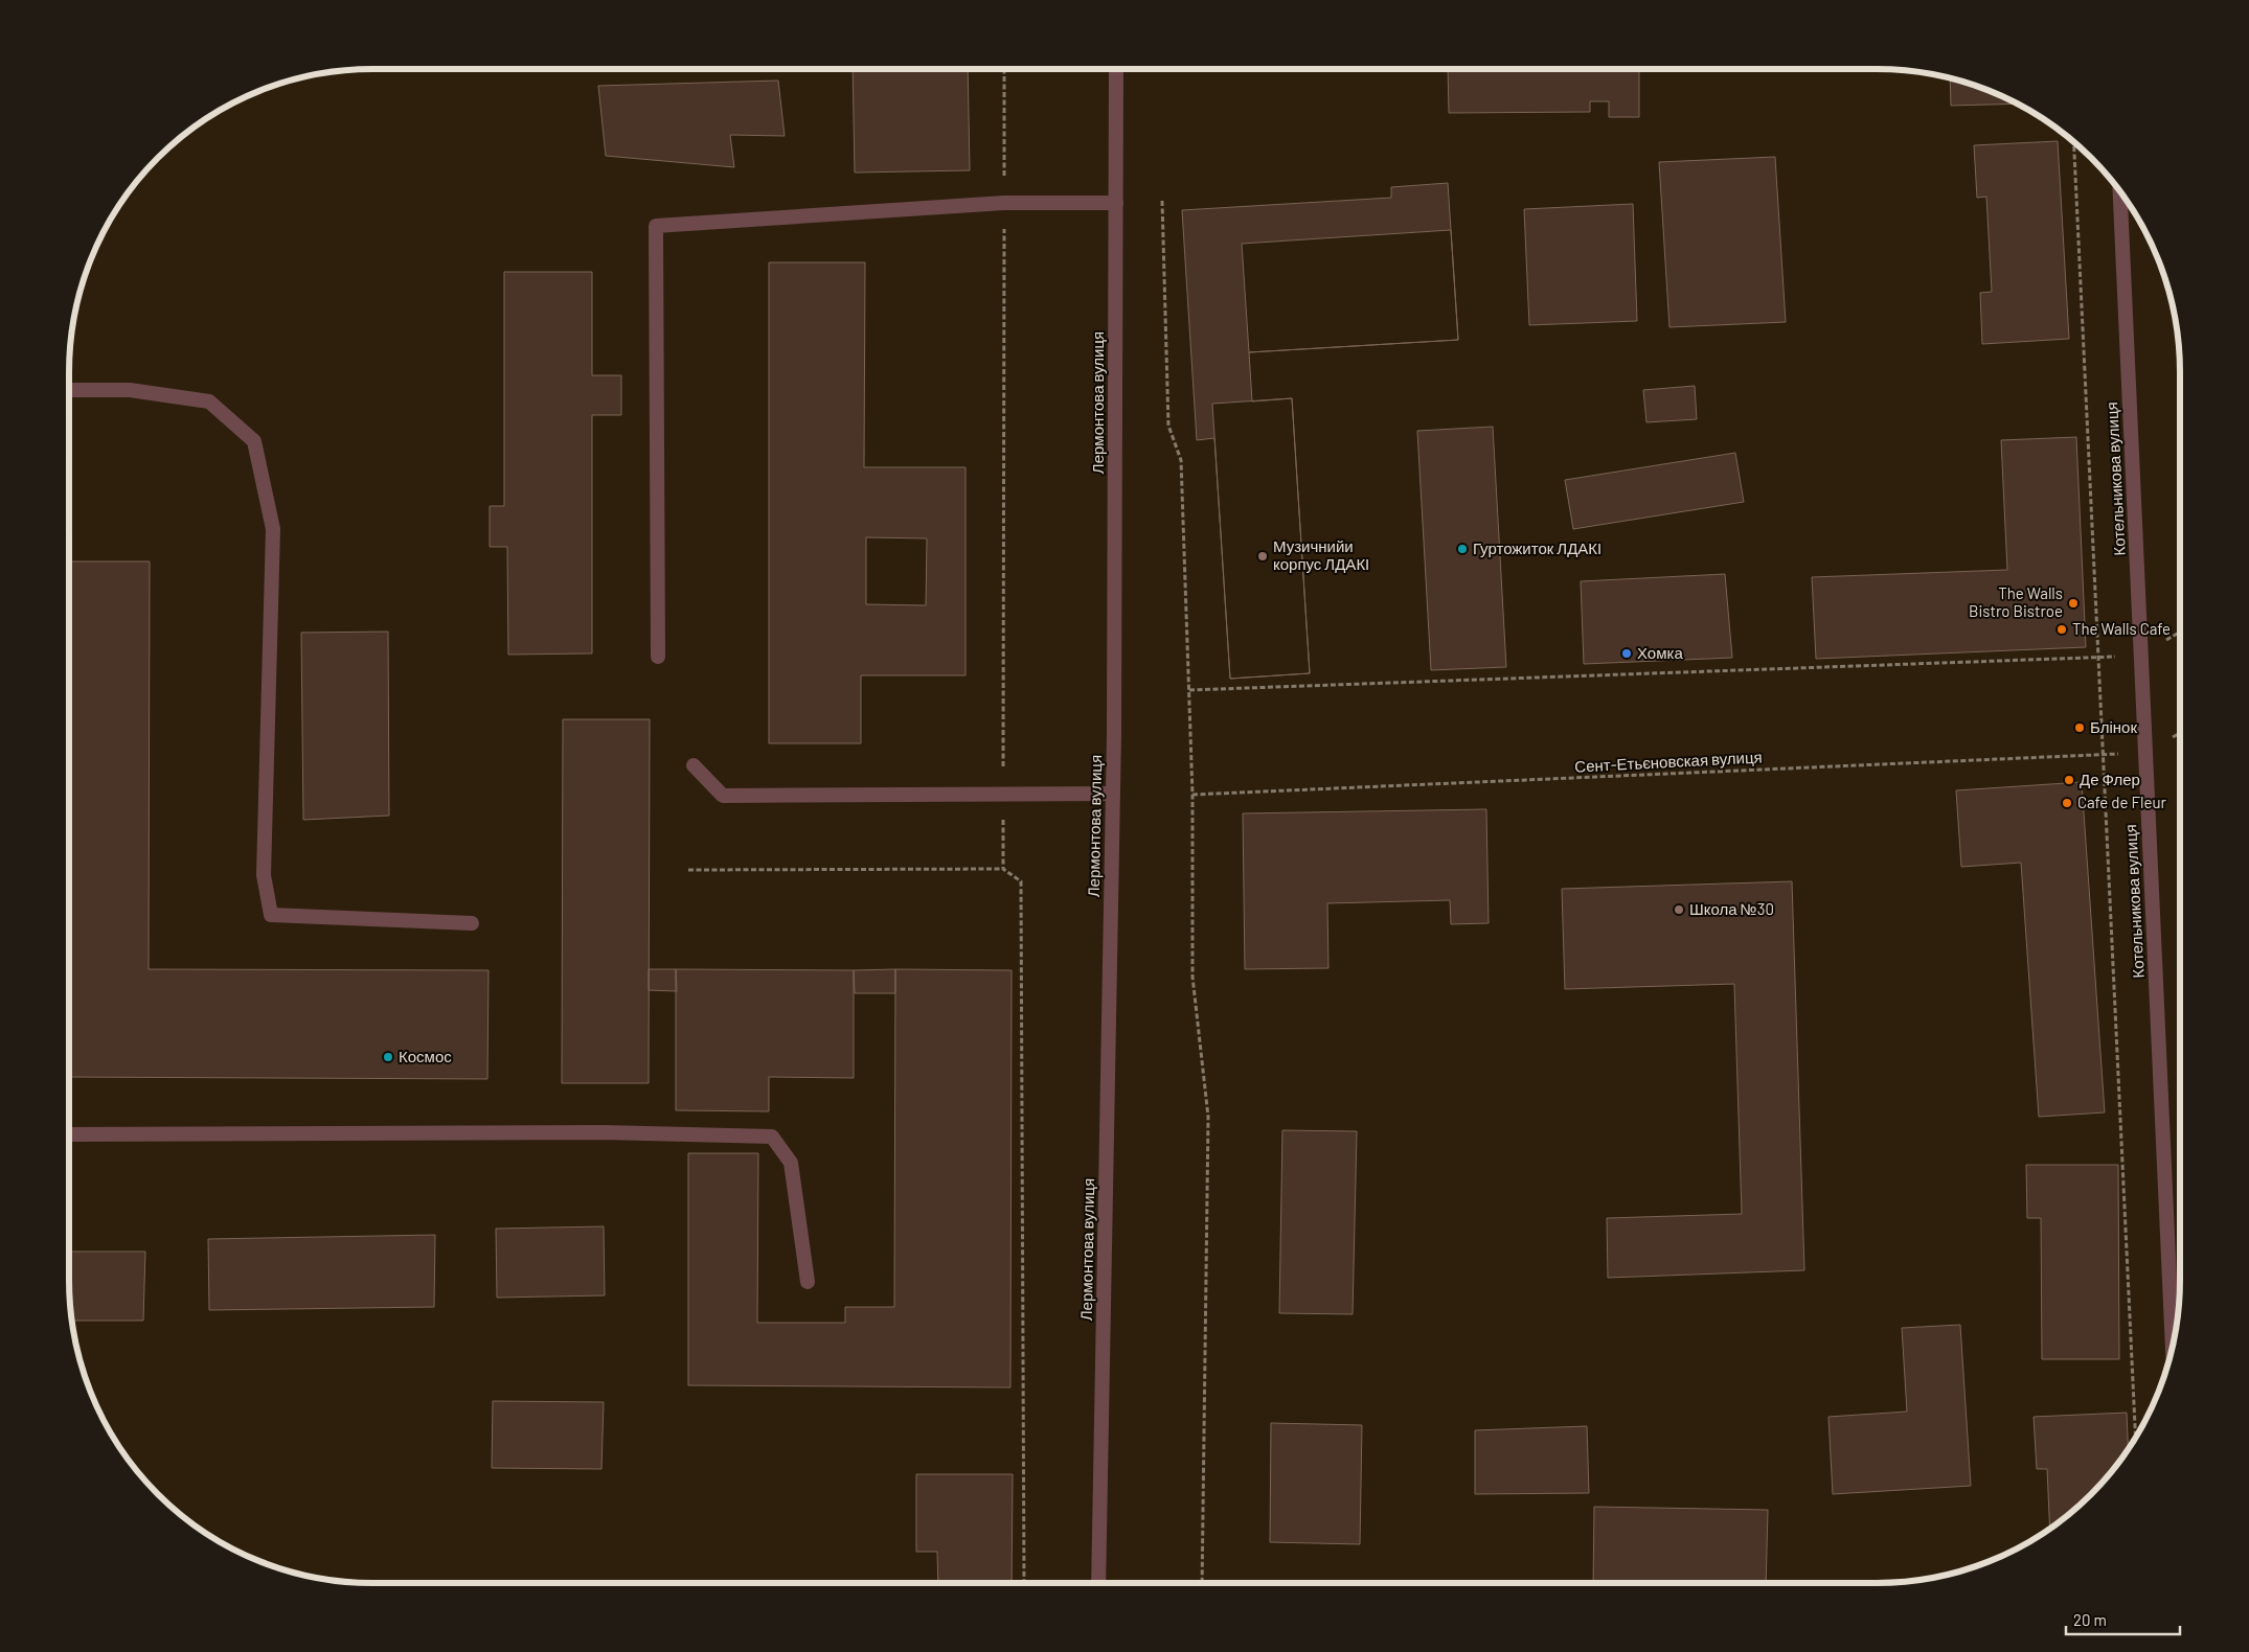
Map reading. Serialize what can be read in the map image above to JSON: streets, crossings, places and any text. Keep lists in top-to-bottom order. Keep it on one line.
{"streets":{"street":["Лермонтова вулиця","Котельникова вулиця"],"path":["Сент-Етьєновская вулиця"]},"crossings":[["Котельникова вулиця","Сент-Етьєновская вулиця"]],"places":["Гуртожиток ЛДАКІ","Музичнийи корпус ЛДАКІ","The Walls Bistro Bistroe","The Walls Cafe","Хомка","Блінок","Де Флер","Cafe de Fleur","Школа №30","Космос"],"scale_bar":"20 m"}
